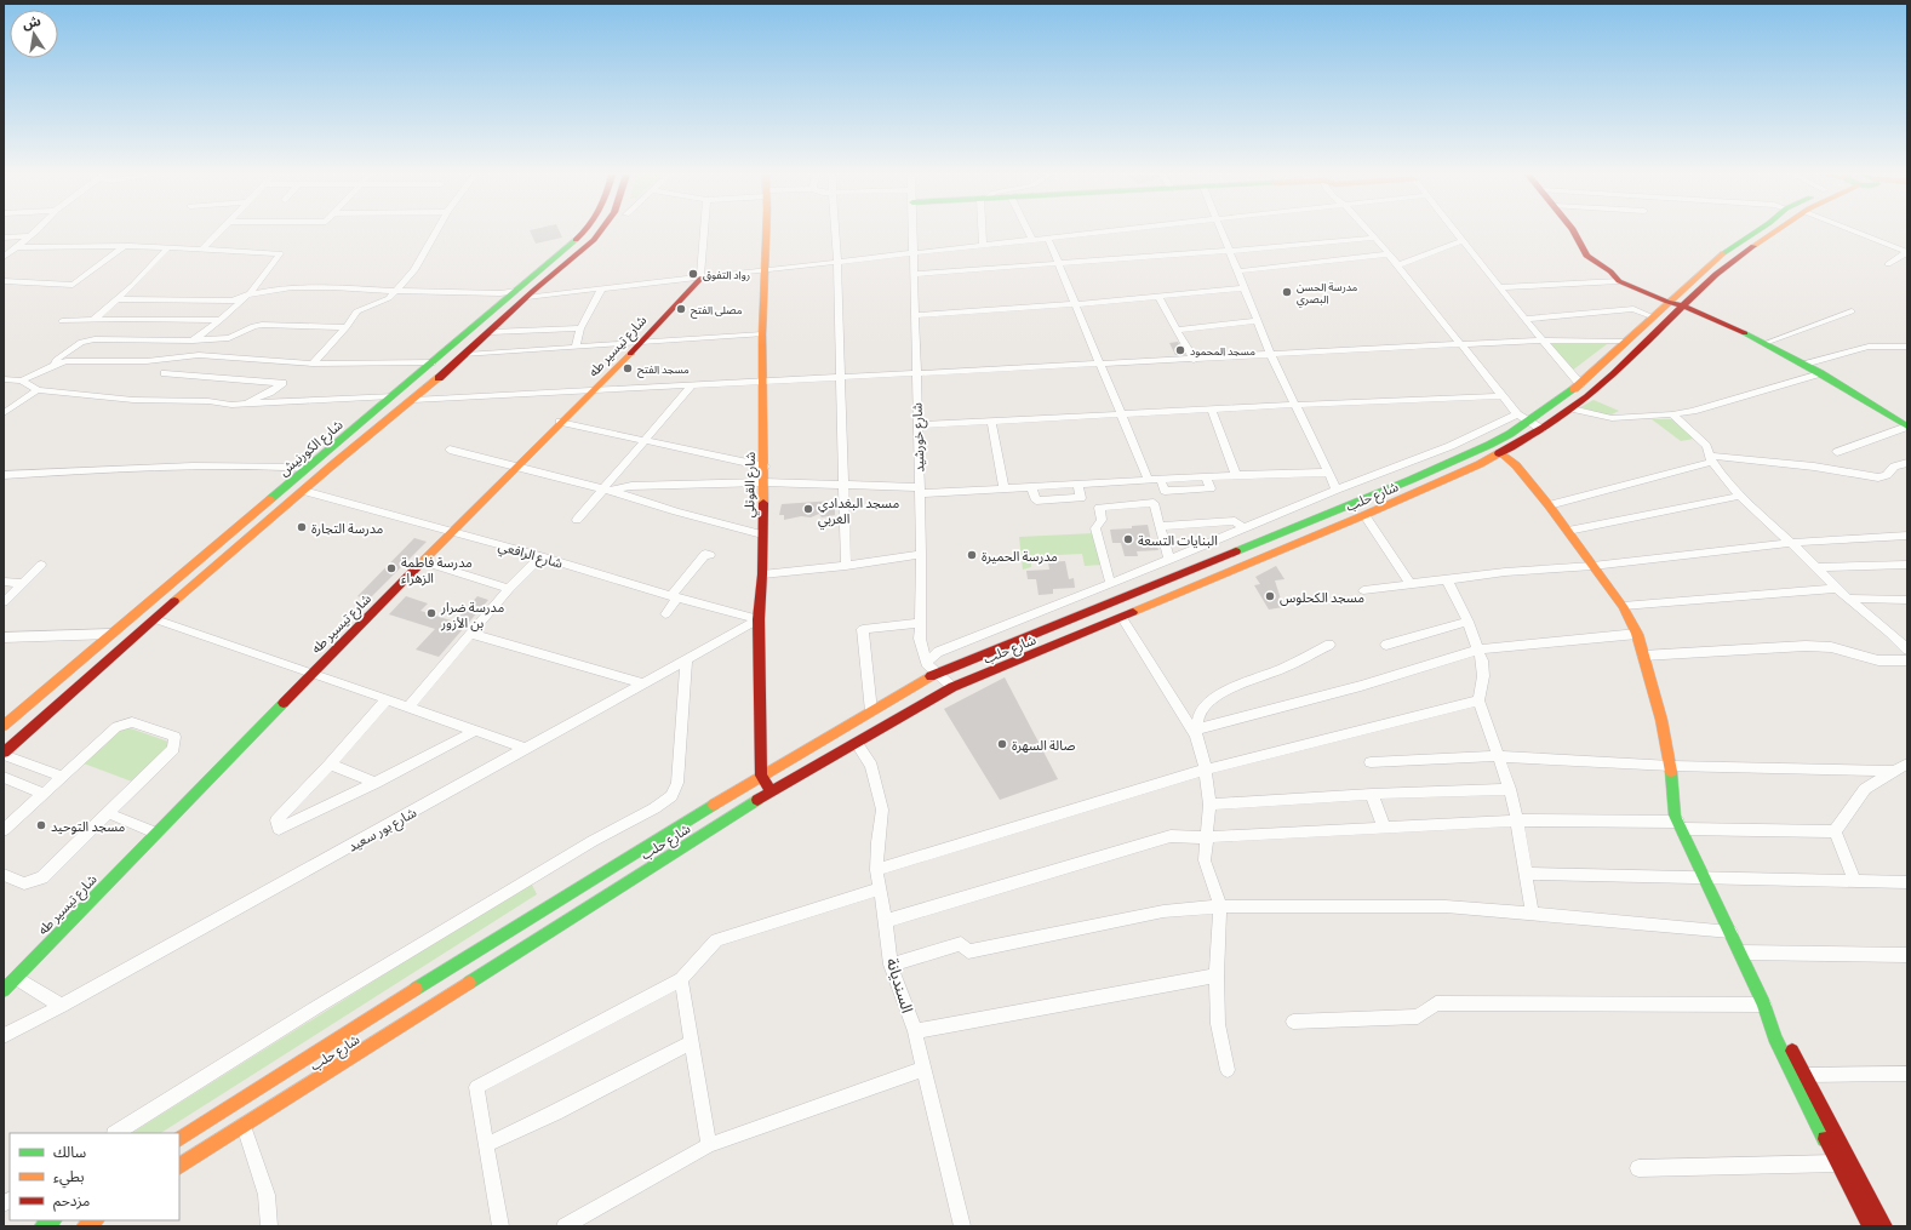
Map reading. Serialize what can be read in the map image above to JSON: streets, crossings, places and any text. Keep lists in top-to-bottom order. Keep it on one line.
{"streets":{"main road":["شارع تيسير طه","شارع الكورنيش","شارع القوتلي","شارع حلب"],"street":["شارع خورشيد","شارع الرافعي","شارع بور سعيد","السنديانة"]},"crossings":[["شارع تيسير طه","شارع الرافعي"],["شارع خورشيد","شارع حلب"],["شارع الكورنيش","شارع الرافعي"],["شارع القوتلي","شارع حلب"],["شارع القوتلي","شارع الرافعي"],["شارع القوتلي","شارع بور سعيد"],["شارع حلب","السنديانة"],["شارع الرافعي","شارع بور سعيد"]],"places":["رواد التفوق","مدرسة الحسن البصري","مصلى الفتح","مسجد المحمود","مسجد الفتح","مسجد البغدادي الغربي","مدرسة التجارة","البنايات التسعة","مدرسة الحميرة","مدرسة فاطمة الزهراء","مسجد الكحلوس","مدرسة ضرار بن الأزور","صالة السهرة","مسجد التوحيد"],"legend":["سالك","بطيء","مزدحم"],"north":"top"}
